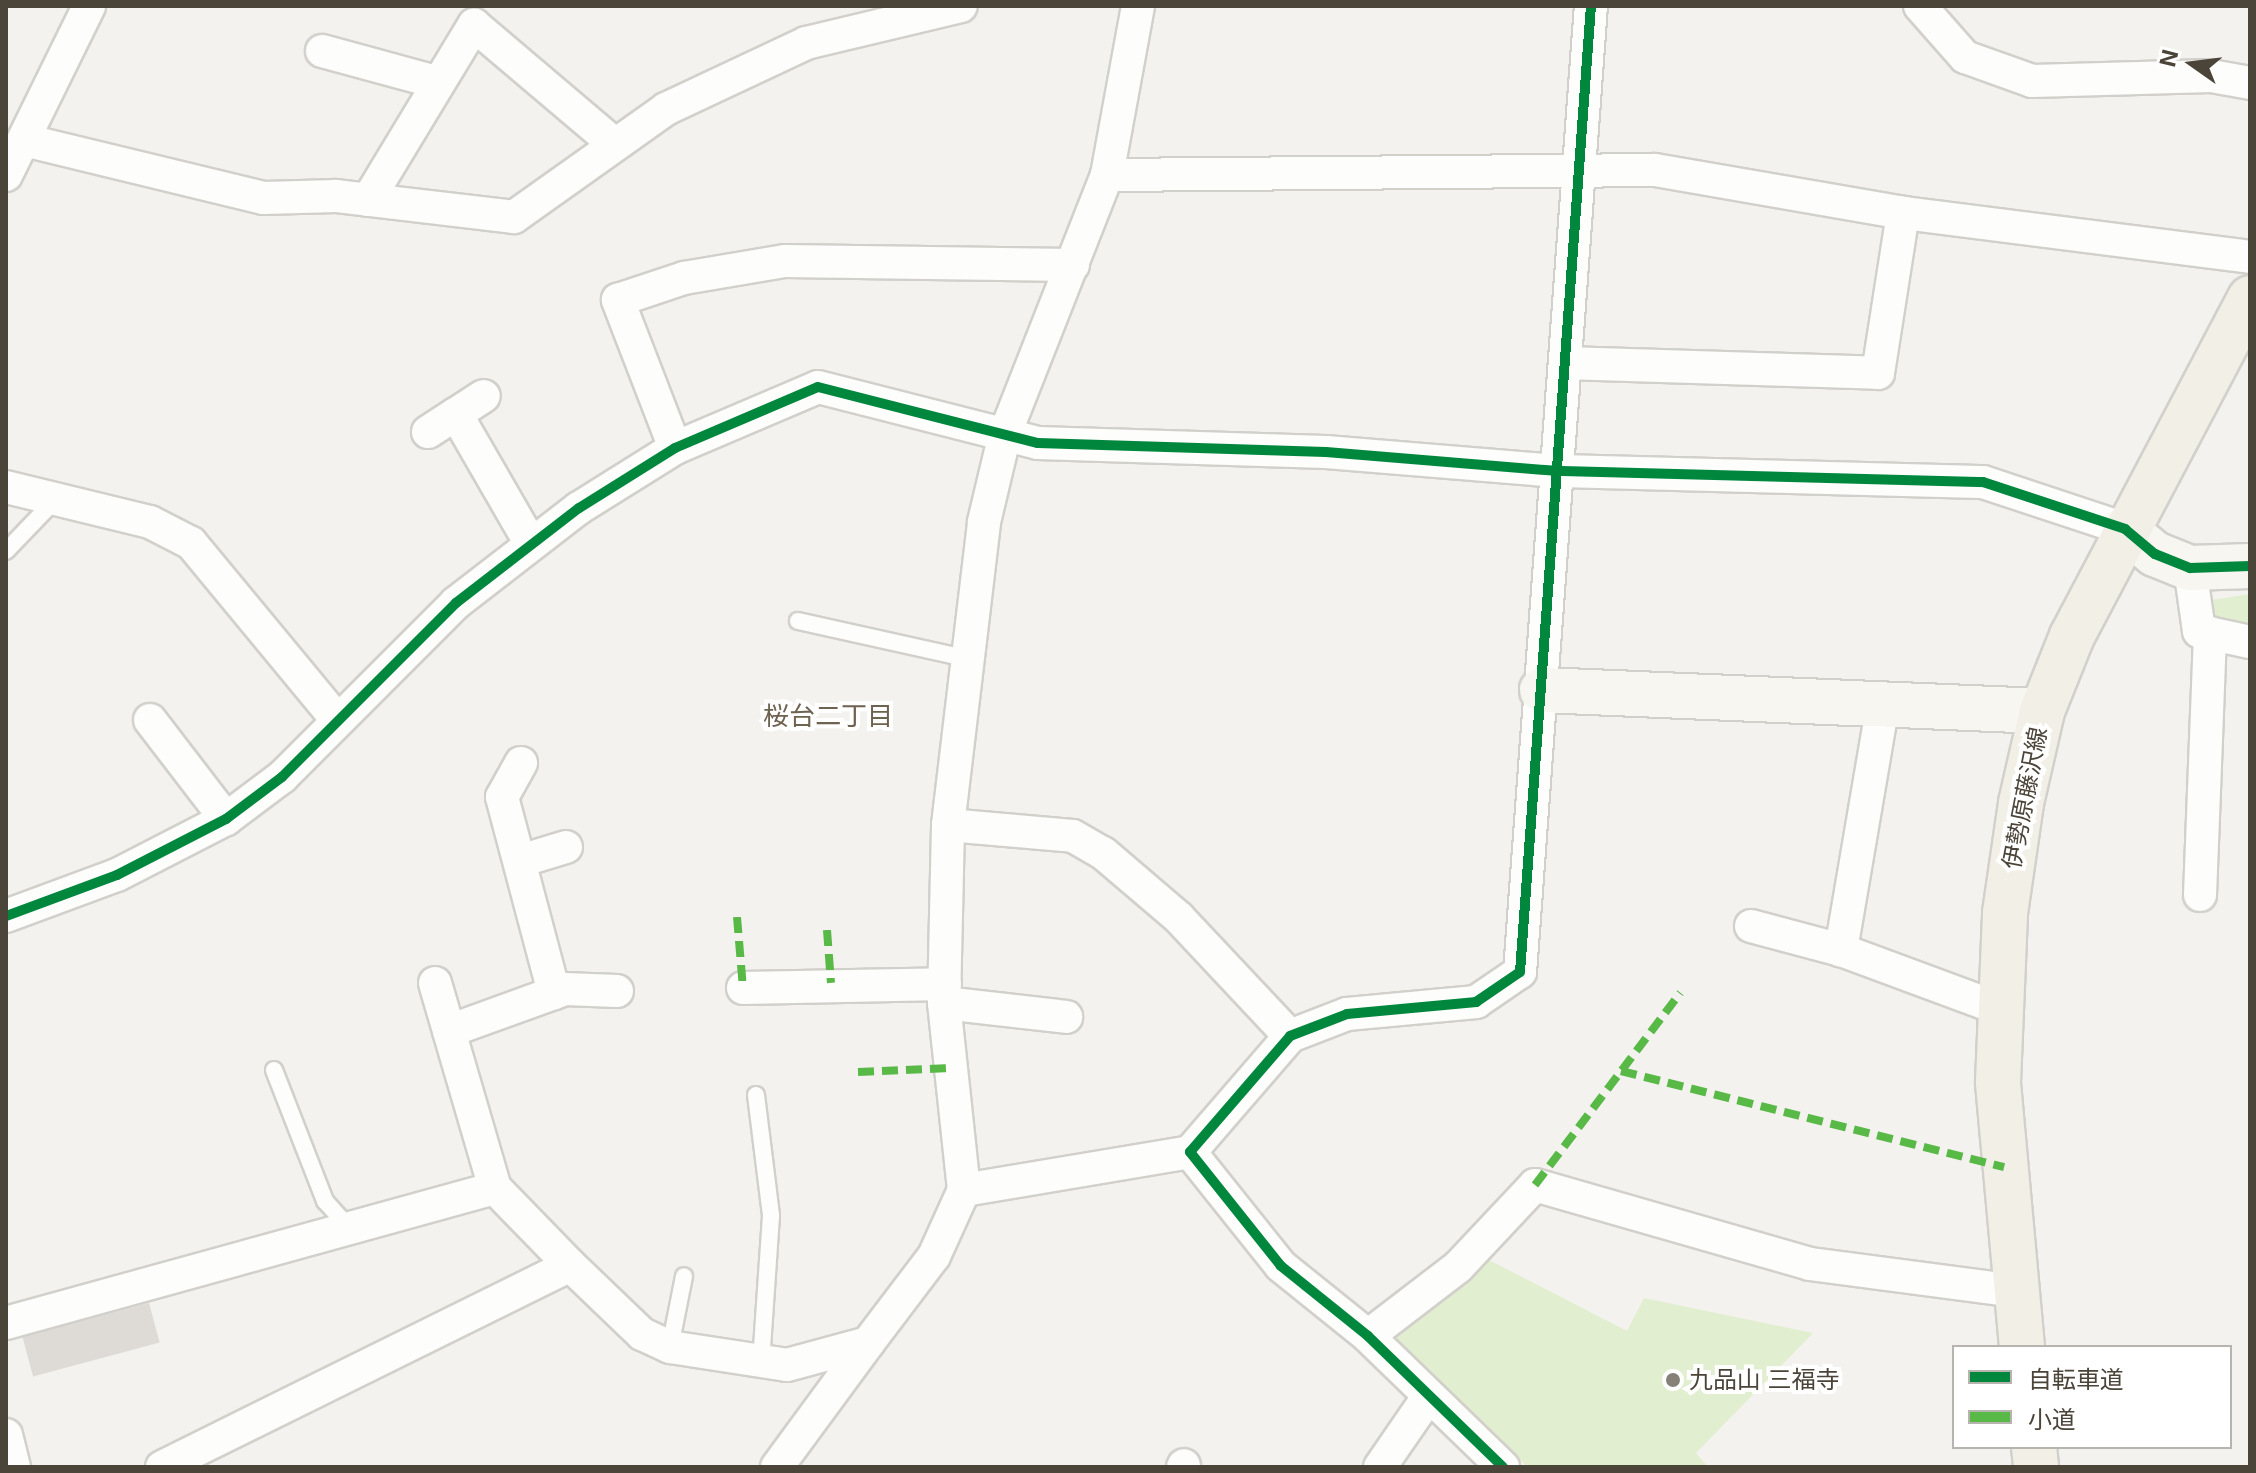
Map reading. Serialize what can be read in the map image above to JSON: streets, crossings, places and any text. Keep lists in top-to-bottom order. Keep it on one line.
{"streets":{"main road":["伊勢原藤沢線"]},"districts":["桜台二丁目"],"places":["九品山 三福寺"],"legend":["自転車道","小道"],"north":"left"}
